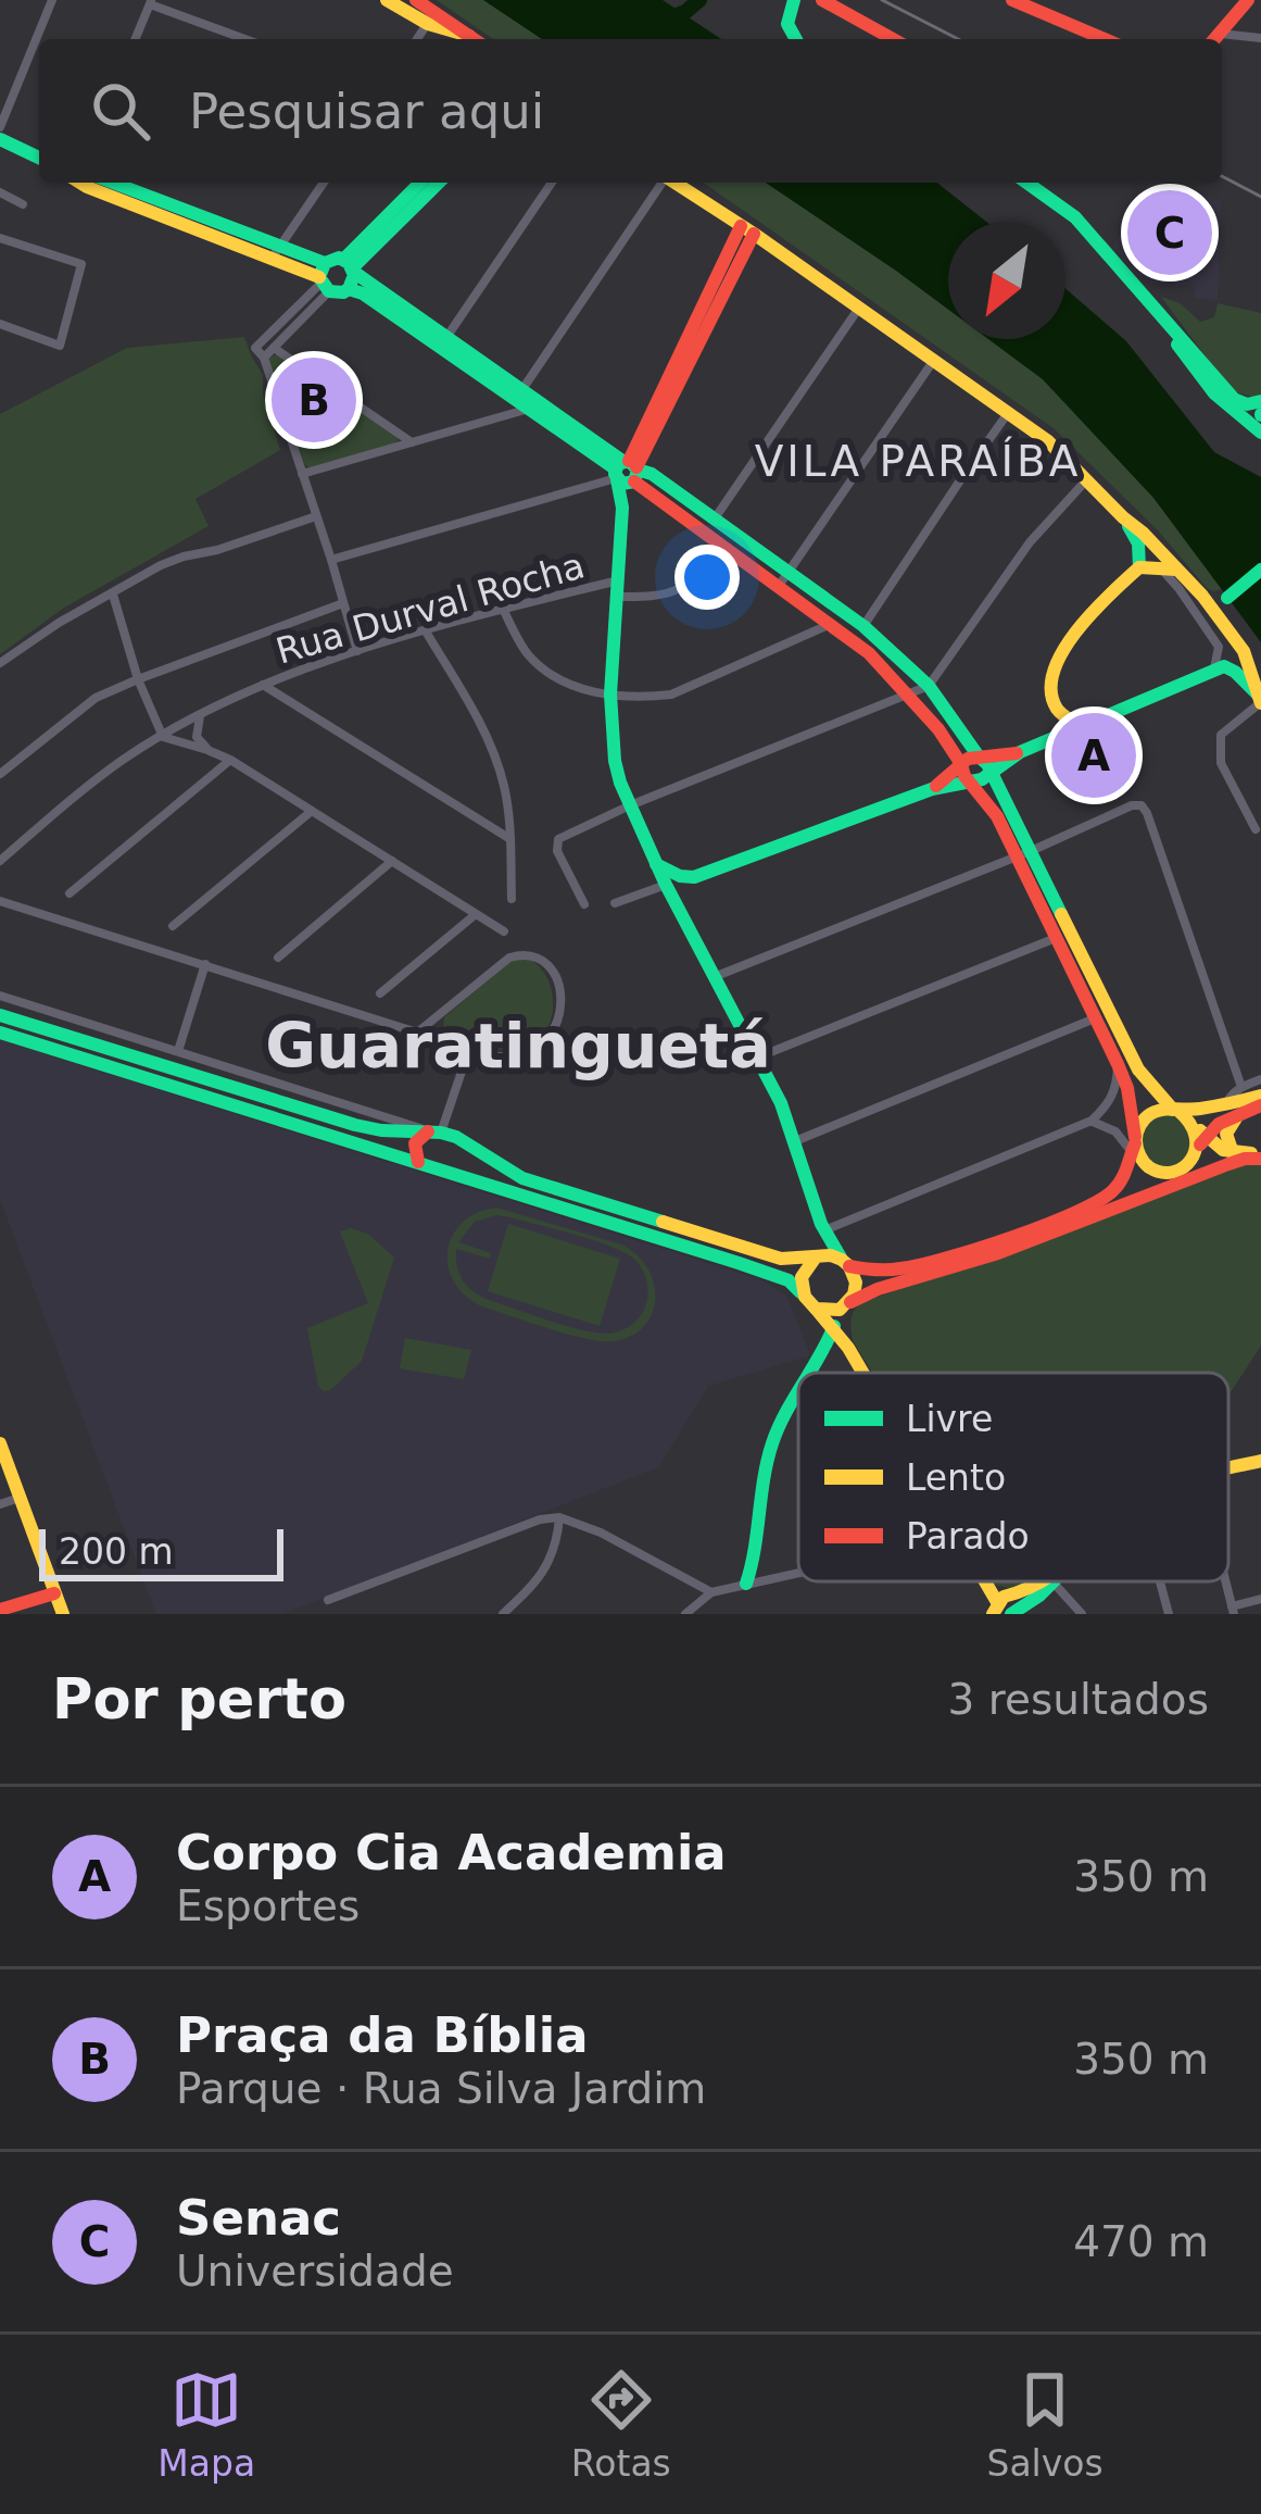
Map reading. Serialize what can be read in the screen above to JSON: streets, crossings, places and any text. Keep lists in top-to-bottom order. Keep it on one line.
{"streets":{"street":["Rua Durval Rocha"]},"districts":["VILA PARAÍBA","Guaratinguetá"],"legend":["Livre","Lento","Parado"],"scale_bar":"200 m","north":"bottom left","page":{"search":"Pesquisar aqui","pins":["C","B","A"],"scale":"200 m","heading":["Por perto","3 resultados"],"list":[{"mark":"A","name":"Corpo Cia Academia","note":"Esportes","value":"350 m"},{"mark":"B","name":"Praça da Bíblia","note":"Parque · Rua Silva Jardim","value":"350 m"},{"mark":"C","name":"Senac","note":"Universidade","value":"470 m"}],"nav":["Mapa","Rotas","Salvos"]}}
